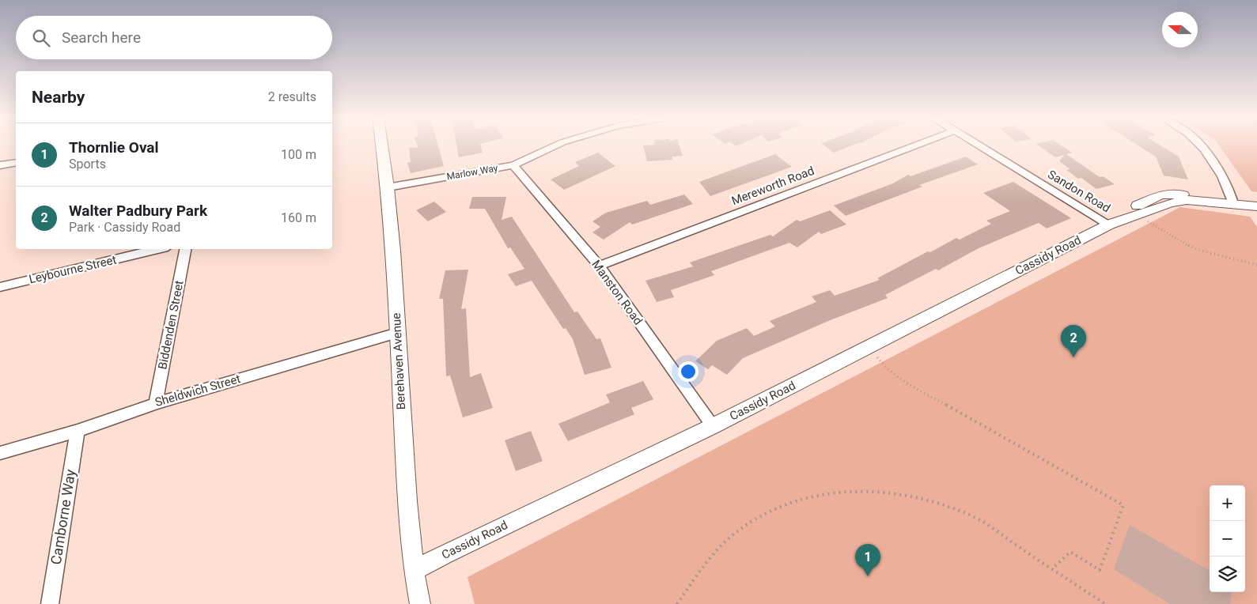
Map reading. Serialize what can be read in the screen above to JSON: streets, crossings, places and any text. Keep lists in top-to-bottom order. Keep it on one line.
{"streets":{"street":["Marlow Way","Mereworth Road","Sandon Road","Cassidy Road","Leybourne Street","Manston Road","Biddenden Street","Berehaven Avenue","Sheldwich Street","Camborne Way"]},"crossings":[["Marlow Way","Manston Road"],["Marlow Way","Berehaven Avenue"],["Mereworth Road","Manston Road"],["Sandon Road","Cassidy Road"],["Cassidy Road","Manston Road"],["Cassidy Road","Berehaven Avenue"],["Biddenden Street","Sheldwich Street"],["Berehaven Avenue","Sheldwich Street"],["Sheldwich Street","Camborne Way"]],"north":"left","page":{"search":"Search here","heading":["Nearby","2 results"],"list":[{"mark":"1","name":"Thornlie Oval","note":"Sports","value":"100 m"},{"mark":"2","name":"Walter Padbury Park","note":"Park · Cassidy Road","value":"160 m"}],"pins":["2","1"],"map_buttons":["+","−"]}}
